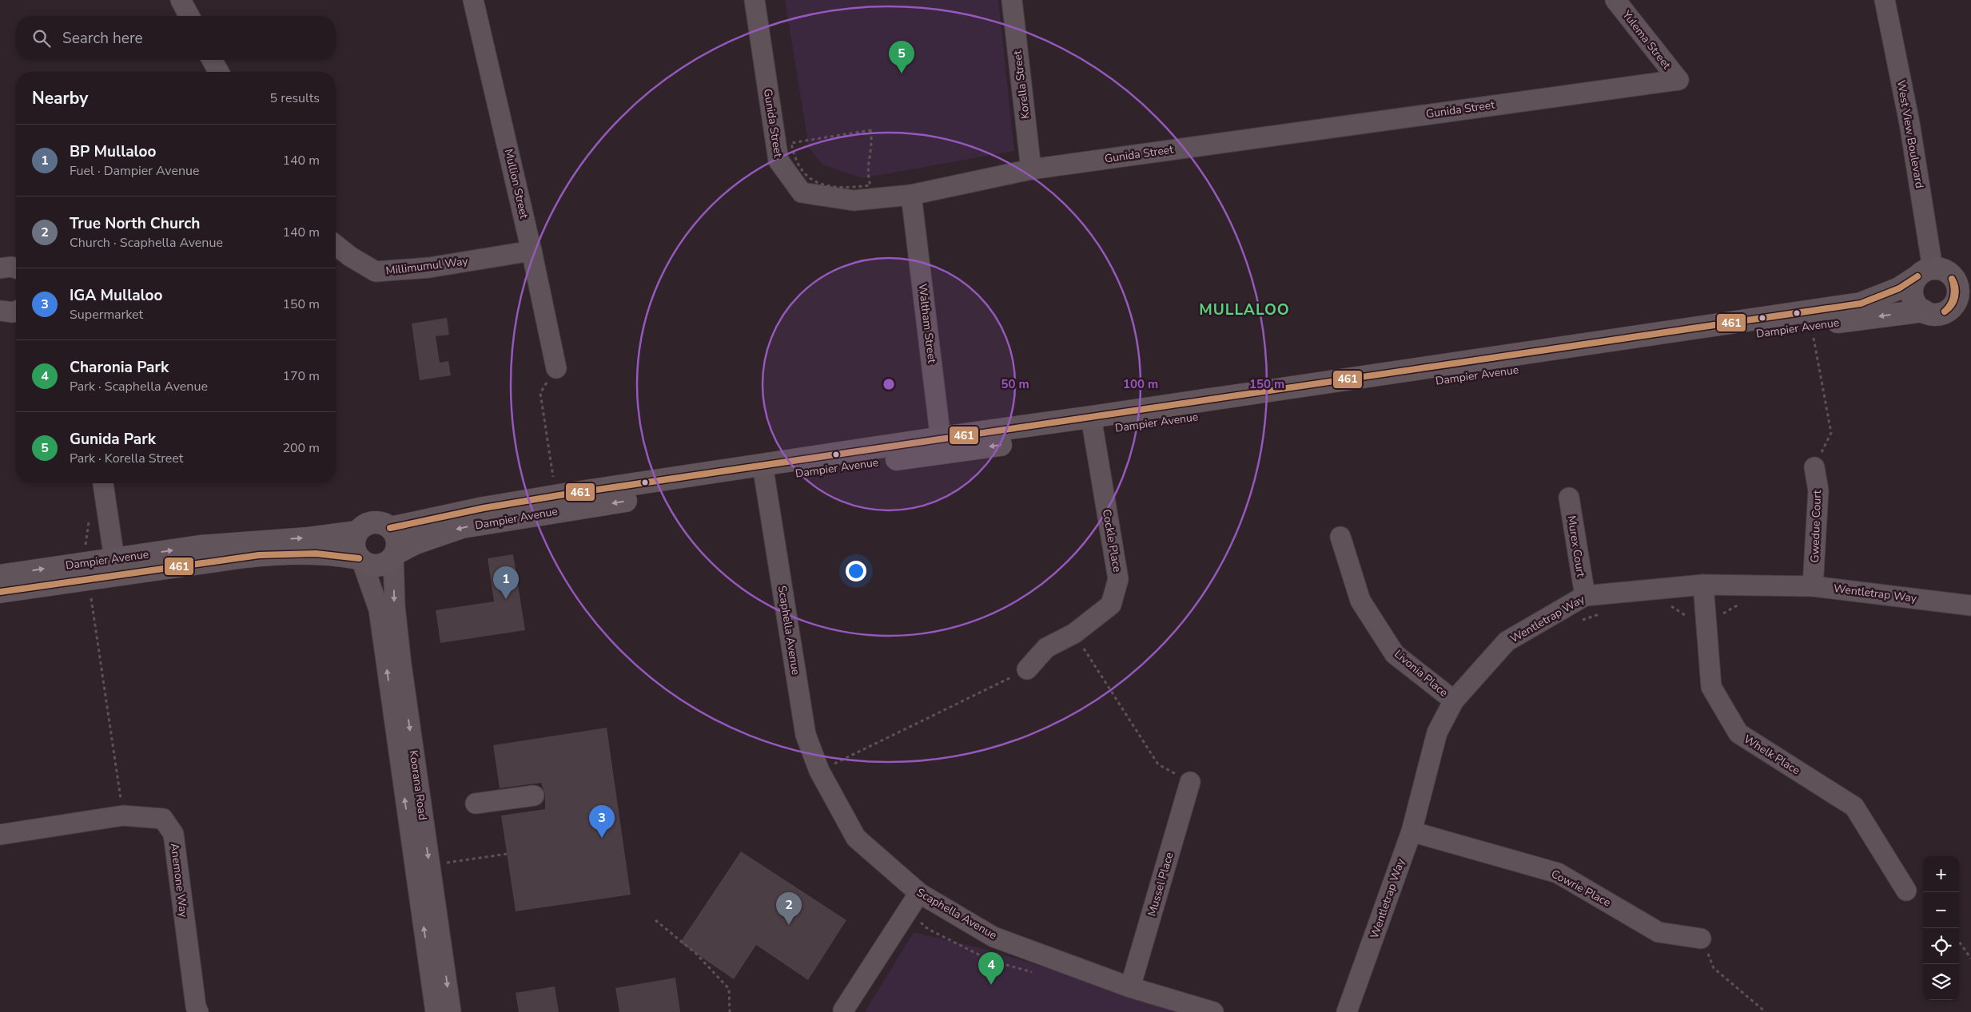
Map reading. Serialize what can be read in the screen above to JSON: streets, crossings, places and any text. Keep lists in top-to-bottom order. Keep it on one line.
{"streets":{"main road":["Dampier Avenue"],"street":["Yulema Street","Korella Street","Gunida Street","West View Boulevard","Mullion Street","Millimumul Way","Waltham Street","Gwedue Court","Cockle Place","Murex Court","Wentletrap Way","Scaphella Avenue","Livonia Place","Whelk Place","Koorana Road","Anemone Way","Mussel Place","Cowrie Place"]},"crossings":[["Yulema Street","Gunida Street"],["Korella Street","Gunida Street"],["Gunida Street","Waltham Street"],["West View Boulevard","Dampier Avenue"],["Mullion Street","Millimumul Way"],["Waltham Street","Dampier Avenue"],["Dampier Avenue","Cockle Place"],["Dampier Avenue","Scaphella Avenue"],["Dampier Avenue","Koorana Road"],["Gwedue Court","Wentletrap Way"],["Murex Court","Wentletrap Way"],["Wentletrap Way","Livonia Place"],["Wentletrap Way","Whelk Place"],["Wentletrap Way","Cowrie Place"],["Scaphella Avenue","Mussel Place"]],"districts":["MULLALOO"],"lines":["transit line 461"],"page":{"search":"Search here","pins":["5","1","3","2","4"],"heading":["Nearby","5 results"],"list":[{"mark":"1","name":"BP Mullaloo","note":"Fuel · Dampier Avenue","value":"140 m"},{"mark":"2","name":"True North Church","note":"Church · Scaphella Avenue","value":"140 m"},{"mark":"3","name":"IGA Mullaloo","note":"Supermarket","value":"150 m"},{"mark":"4","name":"Charonia Park","note":"Park · Scaphella Avenue","value":"170 m"},{"mark":"5","name":"Gunida Park","note":"Park · Korella Street","value":"200 m"}],"map_buttons":["+","−"]},"rings":["50 m","100 m","150 m"]}
